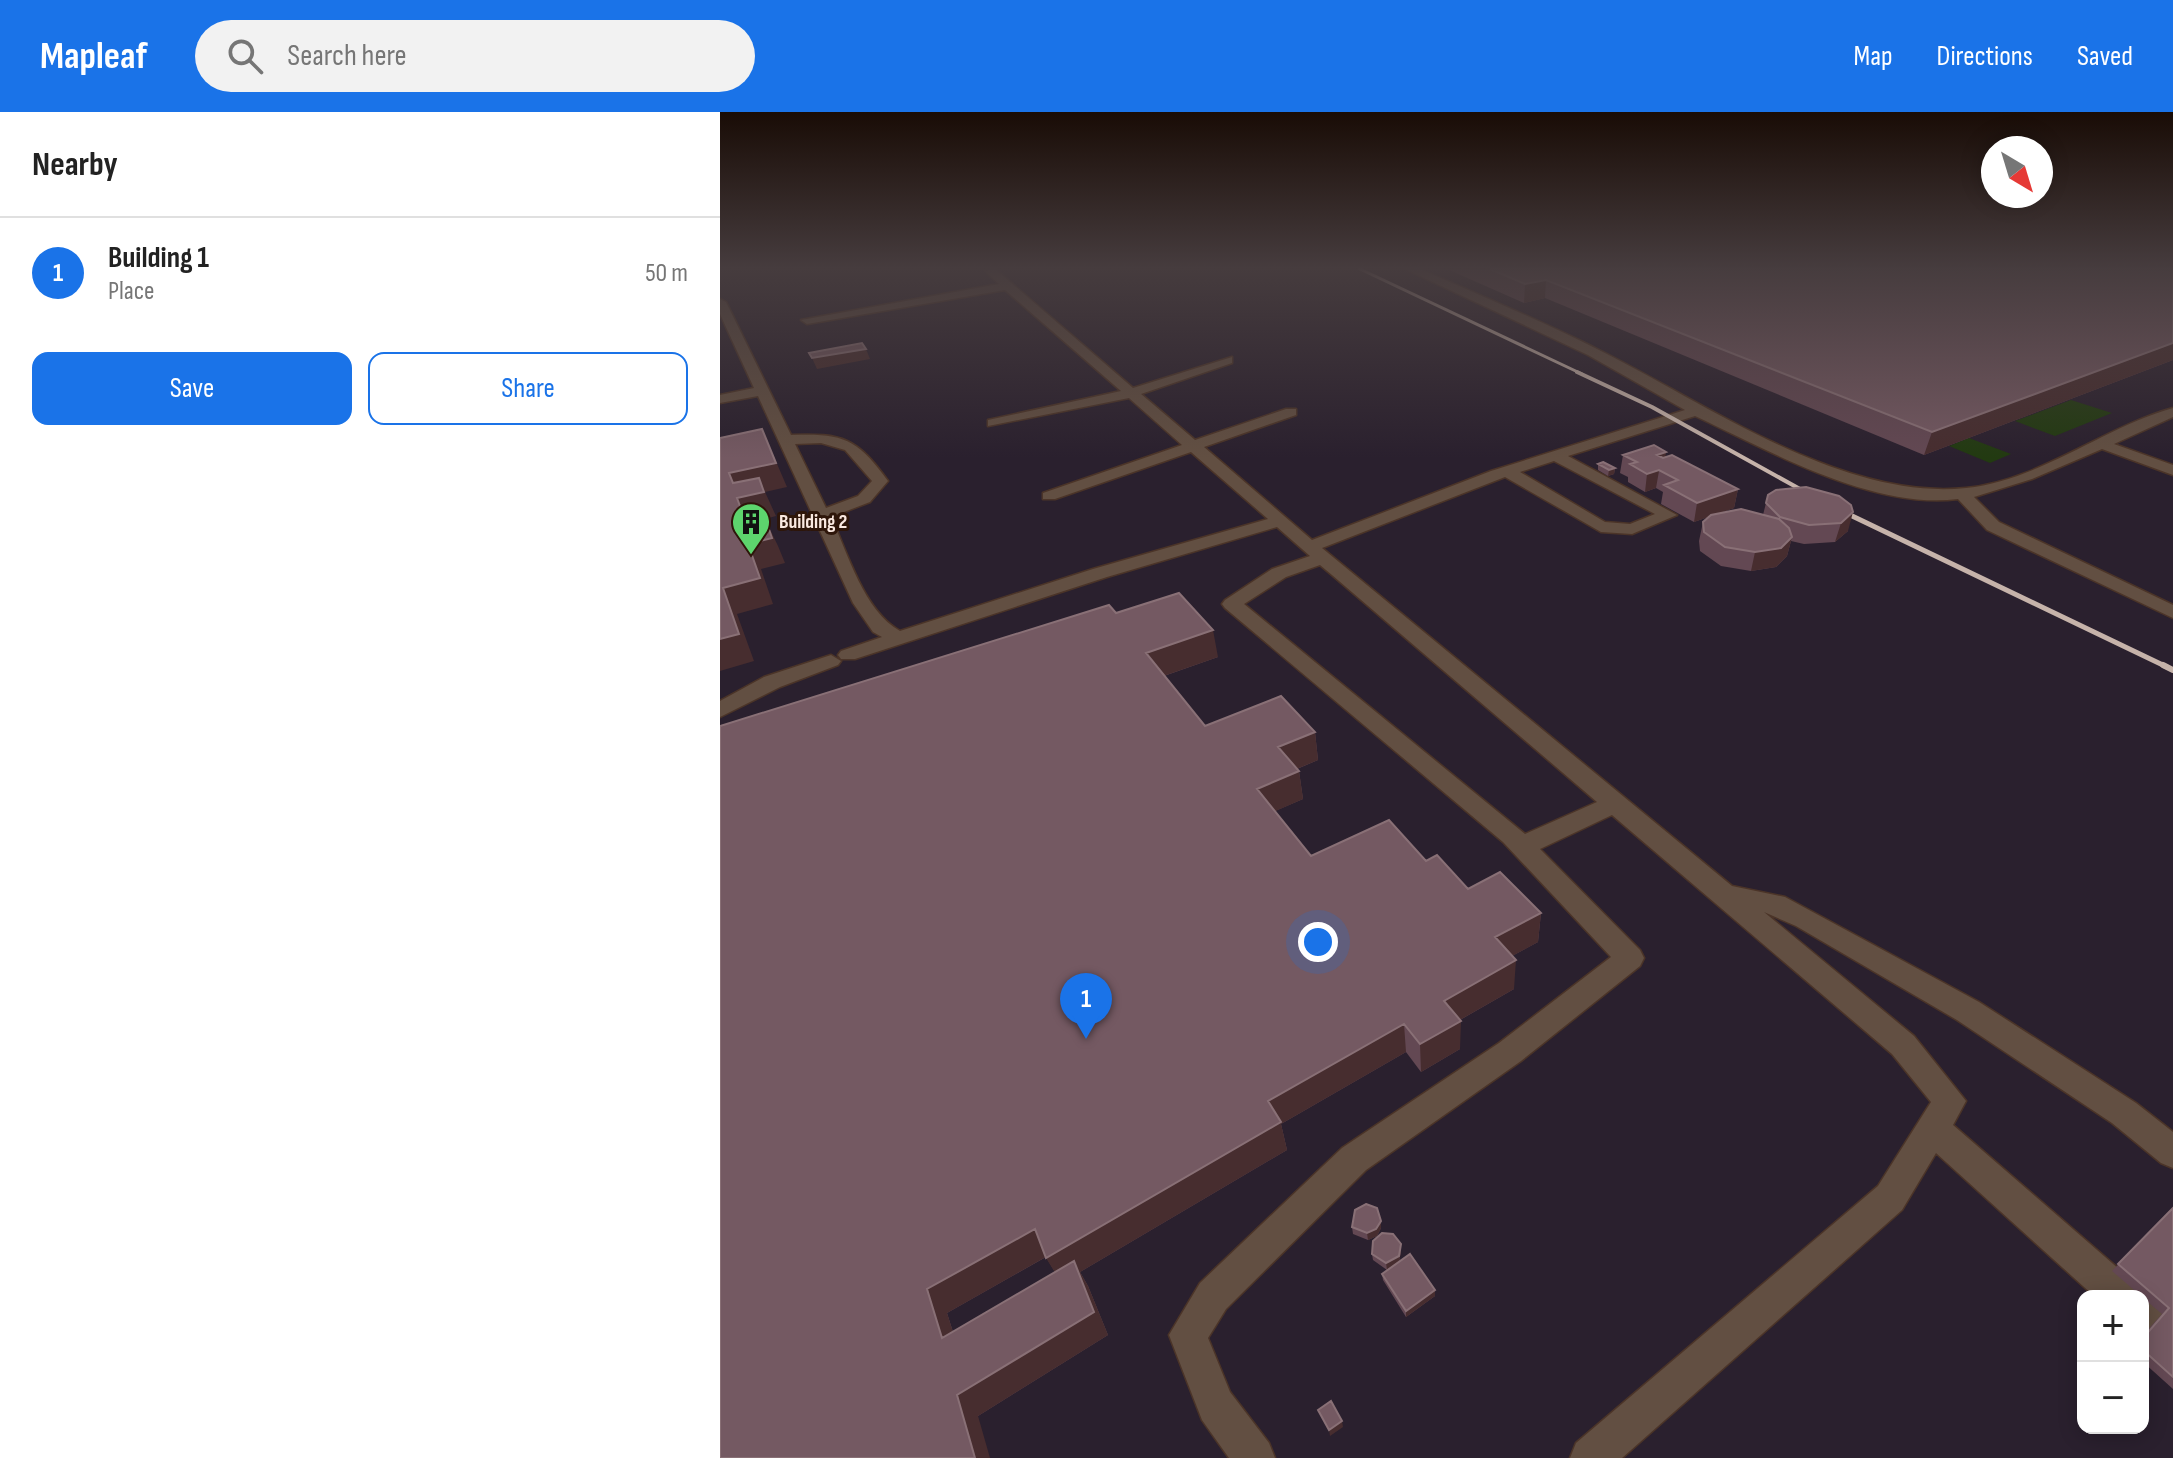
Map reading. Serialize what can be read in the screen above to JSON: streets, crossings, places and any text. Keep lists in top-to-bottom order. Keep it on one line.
{"places":{"building":["Building 2"]},"north":"bottom right","page":{"header":"Mapleaf","search":"Search here","nav":["Map","Directions","Saved"],"heading":"Nearby","list":[{"mark":"1","name":"Building 1","note":"Place","value":"50 m"}],"buttons":["Save","Share"],"pins":"1","map_buttons":["+","−"]}}
